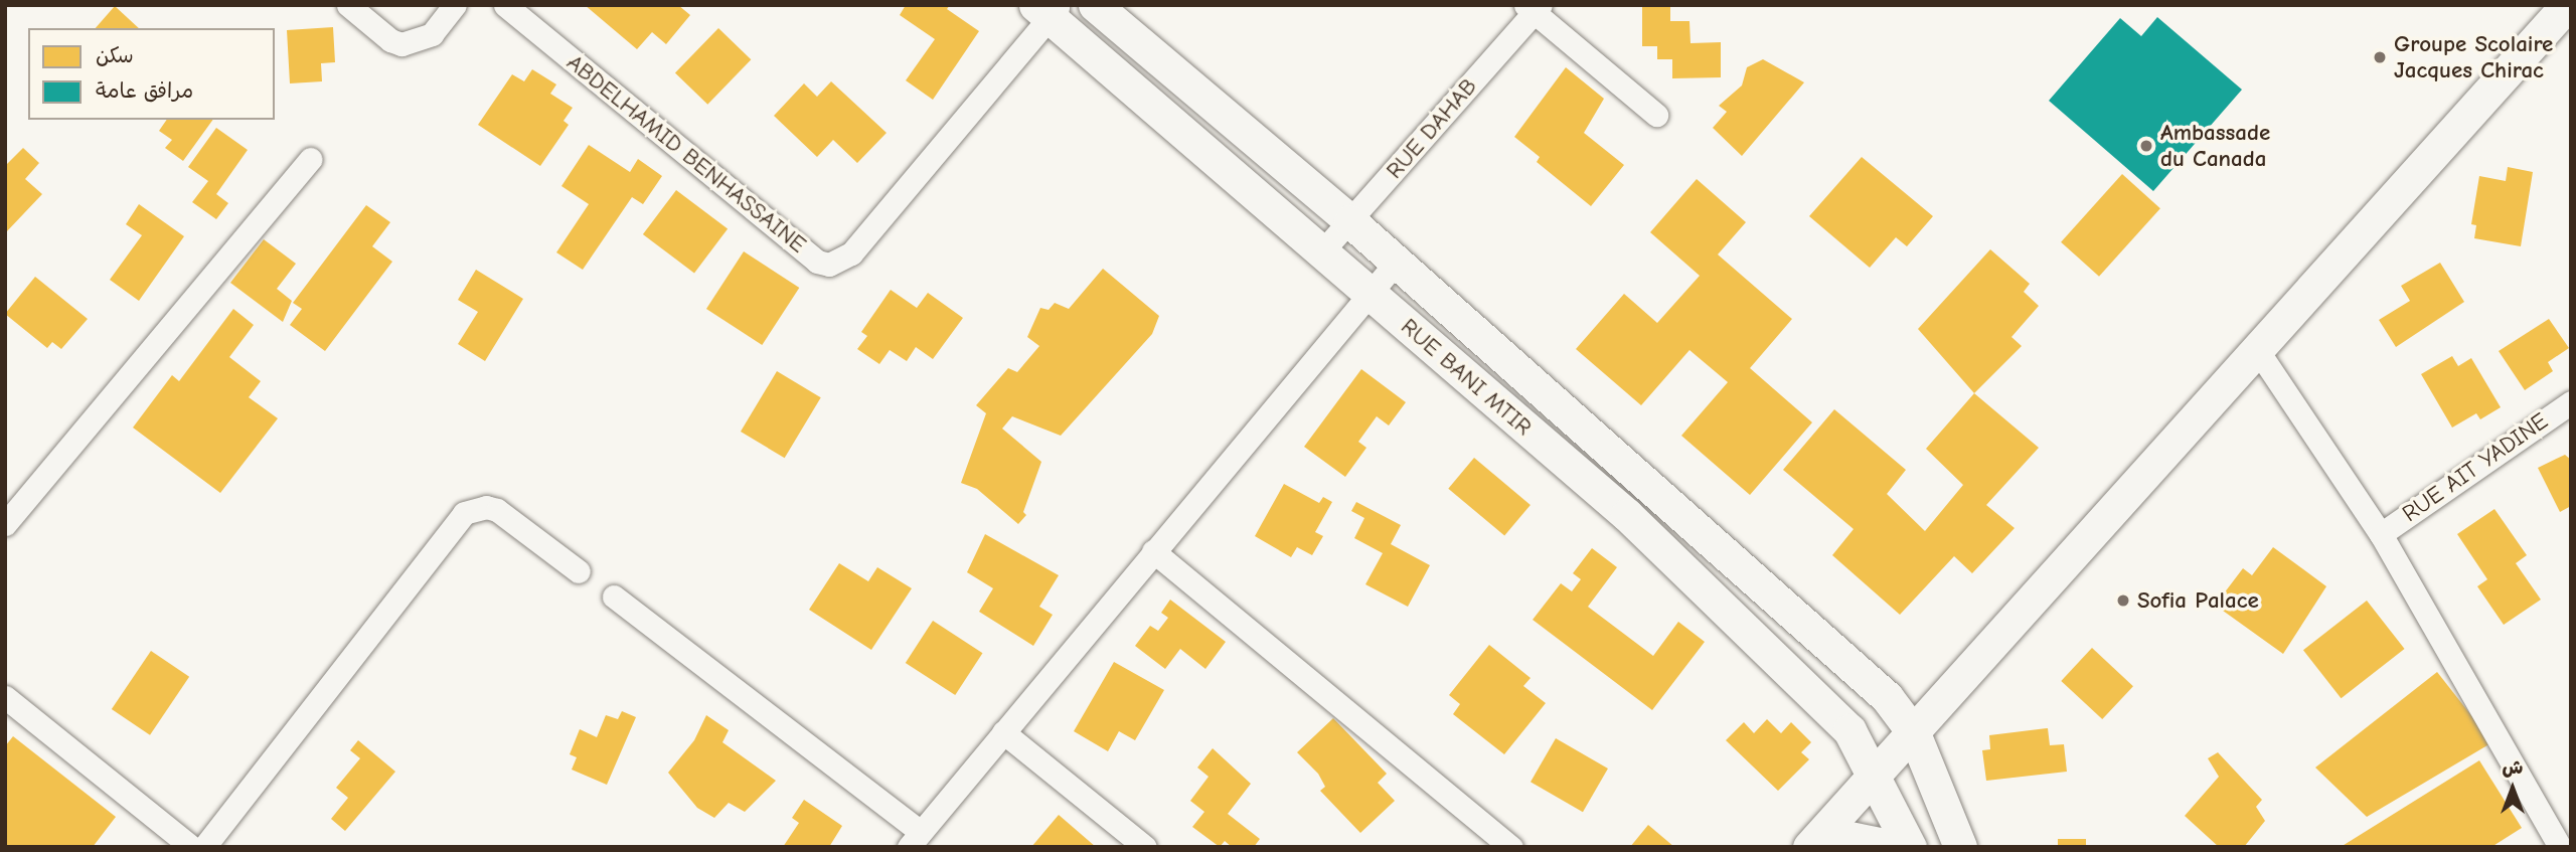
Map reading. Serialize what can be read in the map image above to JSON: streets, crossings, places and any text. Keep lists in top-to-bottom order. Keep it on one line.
{"streets":{"street":["RUE DAHAB","ABDELHAMID BENHASSAINE","RUE BANI MTIR","RUE AIT YADINE"]},"crossings":[["RUE DAHAB","RUE BANI MTIR"],["ABDELHAMID BENHASSAINE","RUE BANI MTIR"]],"places":["Groupe Scolaire Jacques Chirac","Ambassade du Canada","Sofia Palace"],"legend":["سكن","مرافق عامة"],"north":"top"}
